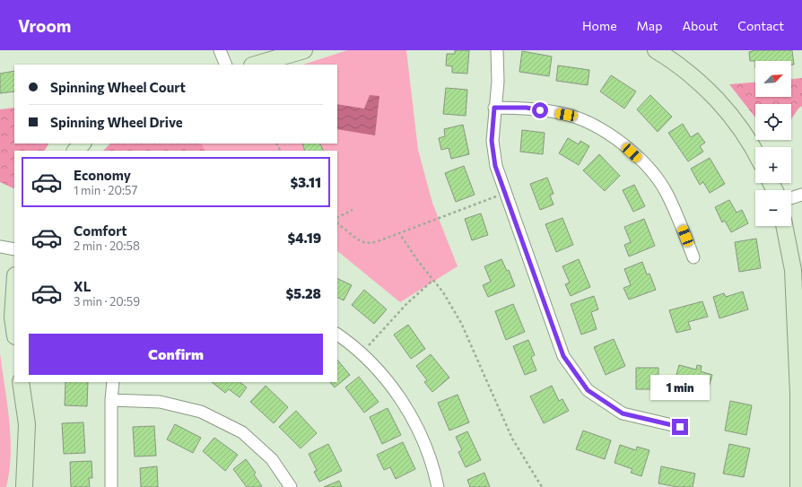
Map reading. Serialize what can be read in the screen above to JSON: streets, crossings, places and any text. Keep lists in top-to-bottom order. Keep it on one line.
{"north":"top right","page":{"header":"Vroom","nav":["Home","Map","About","Contact"],"map_buttons":["+","−"],"banner":["Spinning Wheel Court","Spinning Wheel Drive"],"list":[{"name":"Economy","note":"1 min · 20:57","value":"$3.11"},{"name":"Comfort","note":"2 min · 20:58","value":"$4.19"},{"name":"XL","note":"3 min · 20:59","value":"$5.28"}],"buttons":"Confirm","bubble":"1 min"}}
